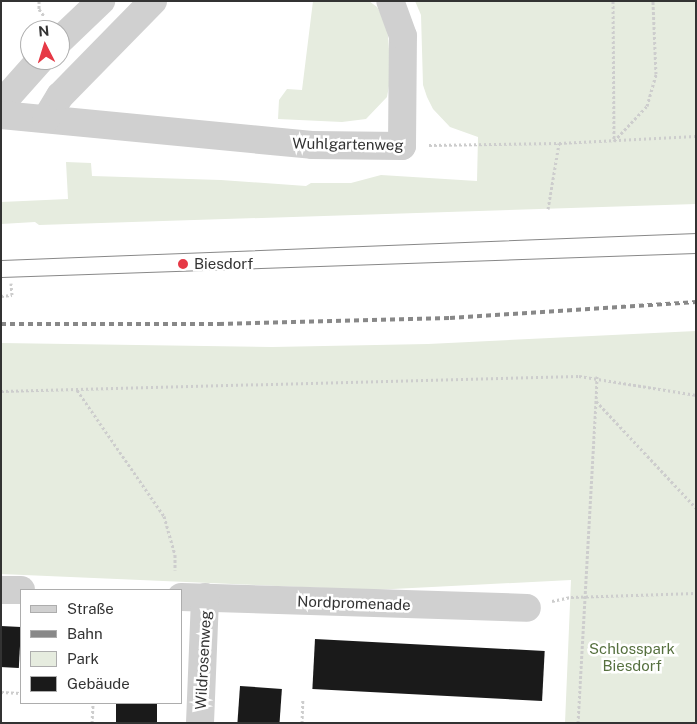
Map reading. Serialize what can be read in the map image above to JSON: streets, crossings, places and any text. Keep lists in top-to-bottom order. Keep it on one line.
{"streets":{"street":["Wuhlgartenweg","Nordpromenade","Wildrosenweg"]},"crossings":[["Nordpromenade","Wildrosenweg"]],"parks":["Schlosspark Biesdorf"],"places":["Biesdorf"],"legend":["Straße","Bahn","Park","Gebäude"],"north":"top"}
